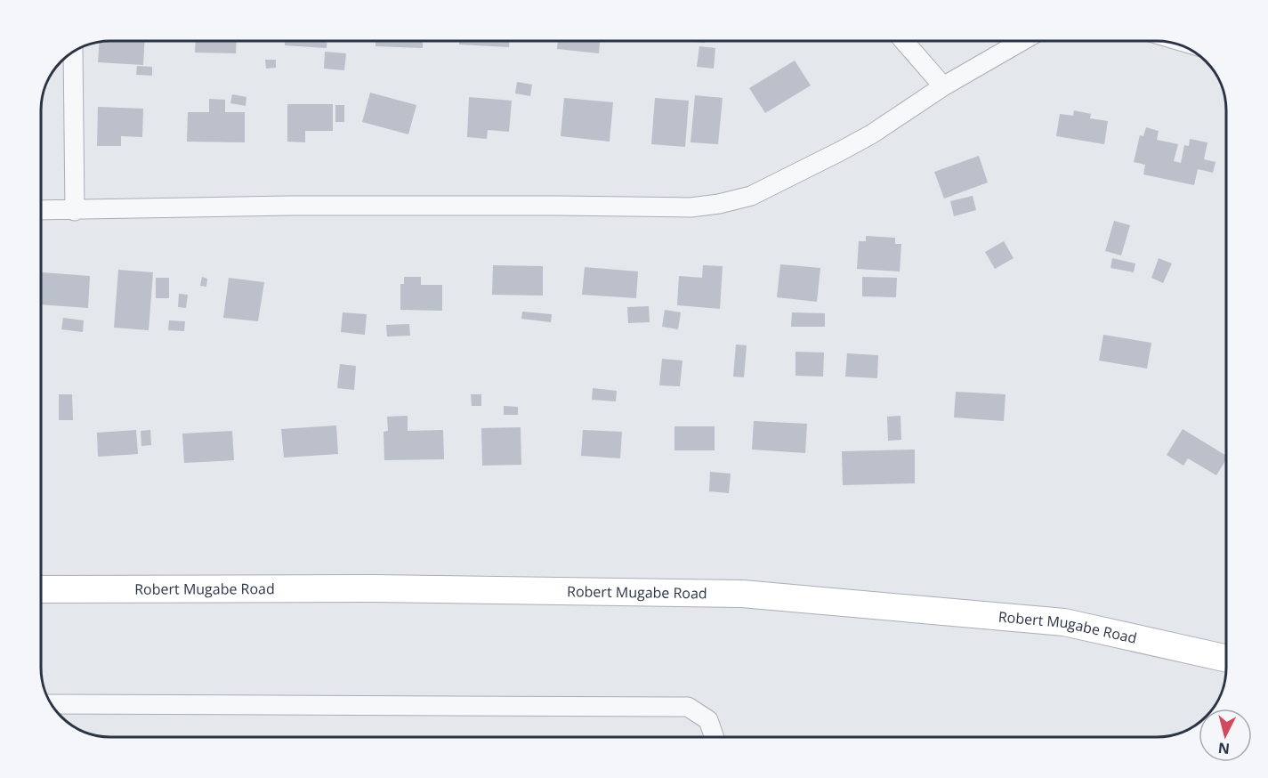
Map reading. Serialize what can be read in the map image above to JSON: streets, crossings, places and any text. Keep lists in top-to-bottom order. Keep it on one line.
{"streets":{"main road":["Robert Mugabe Road"]},"north":"bottom"}
